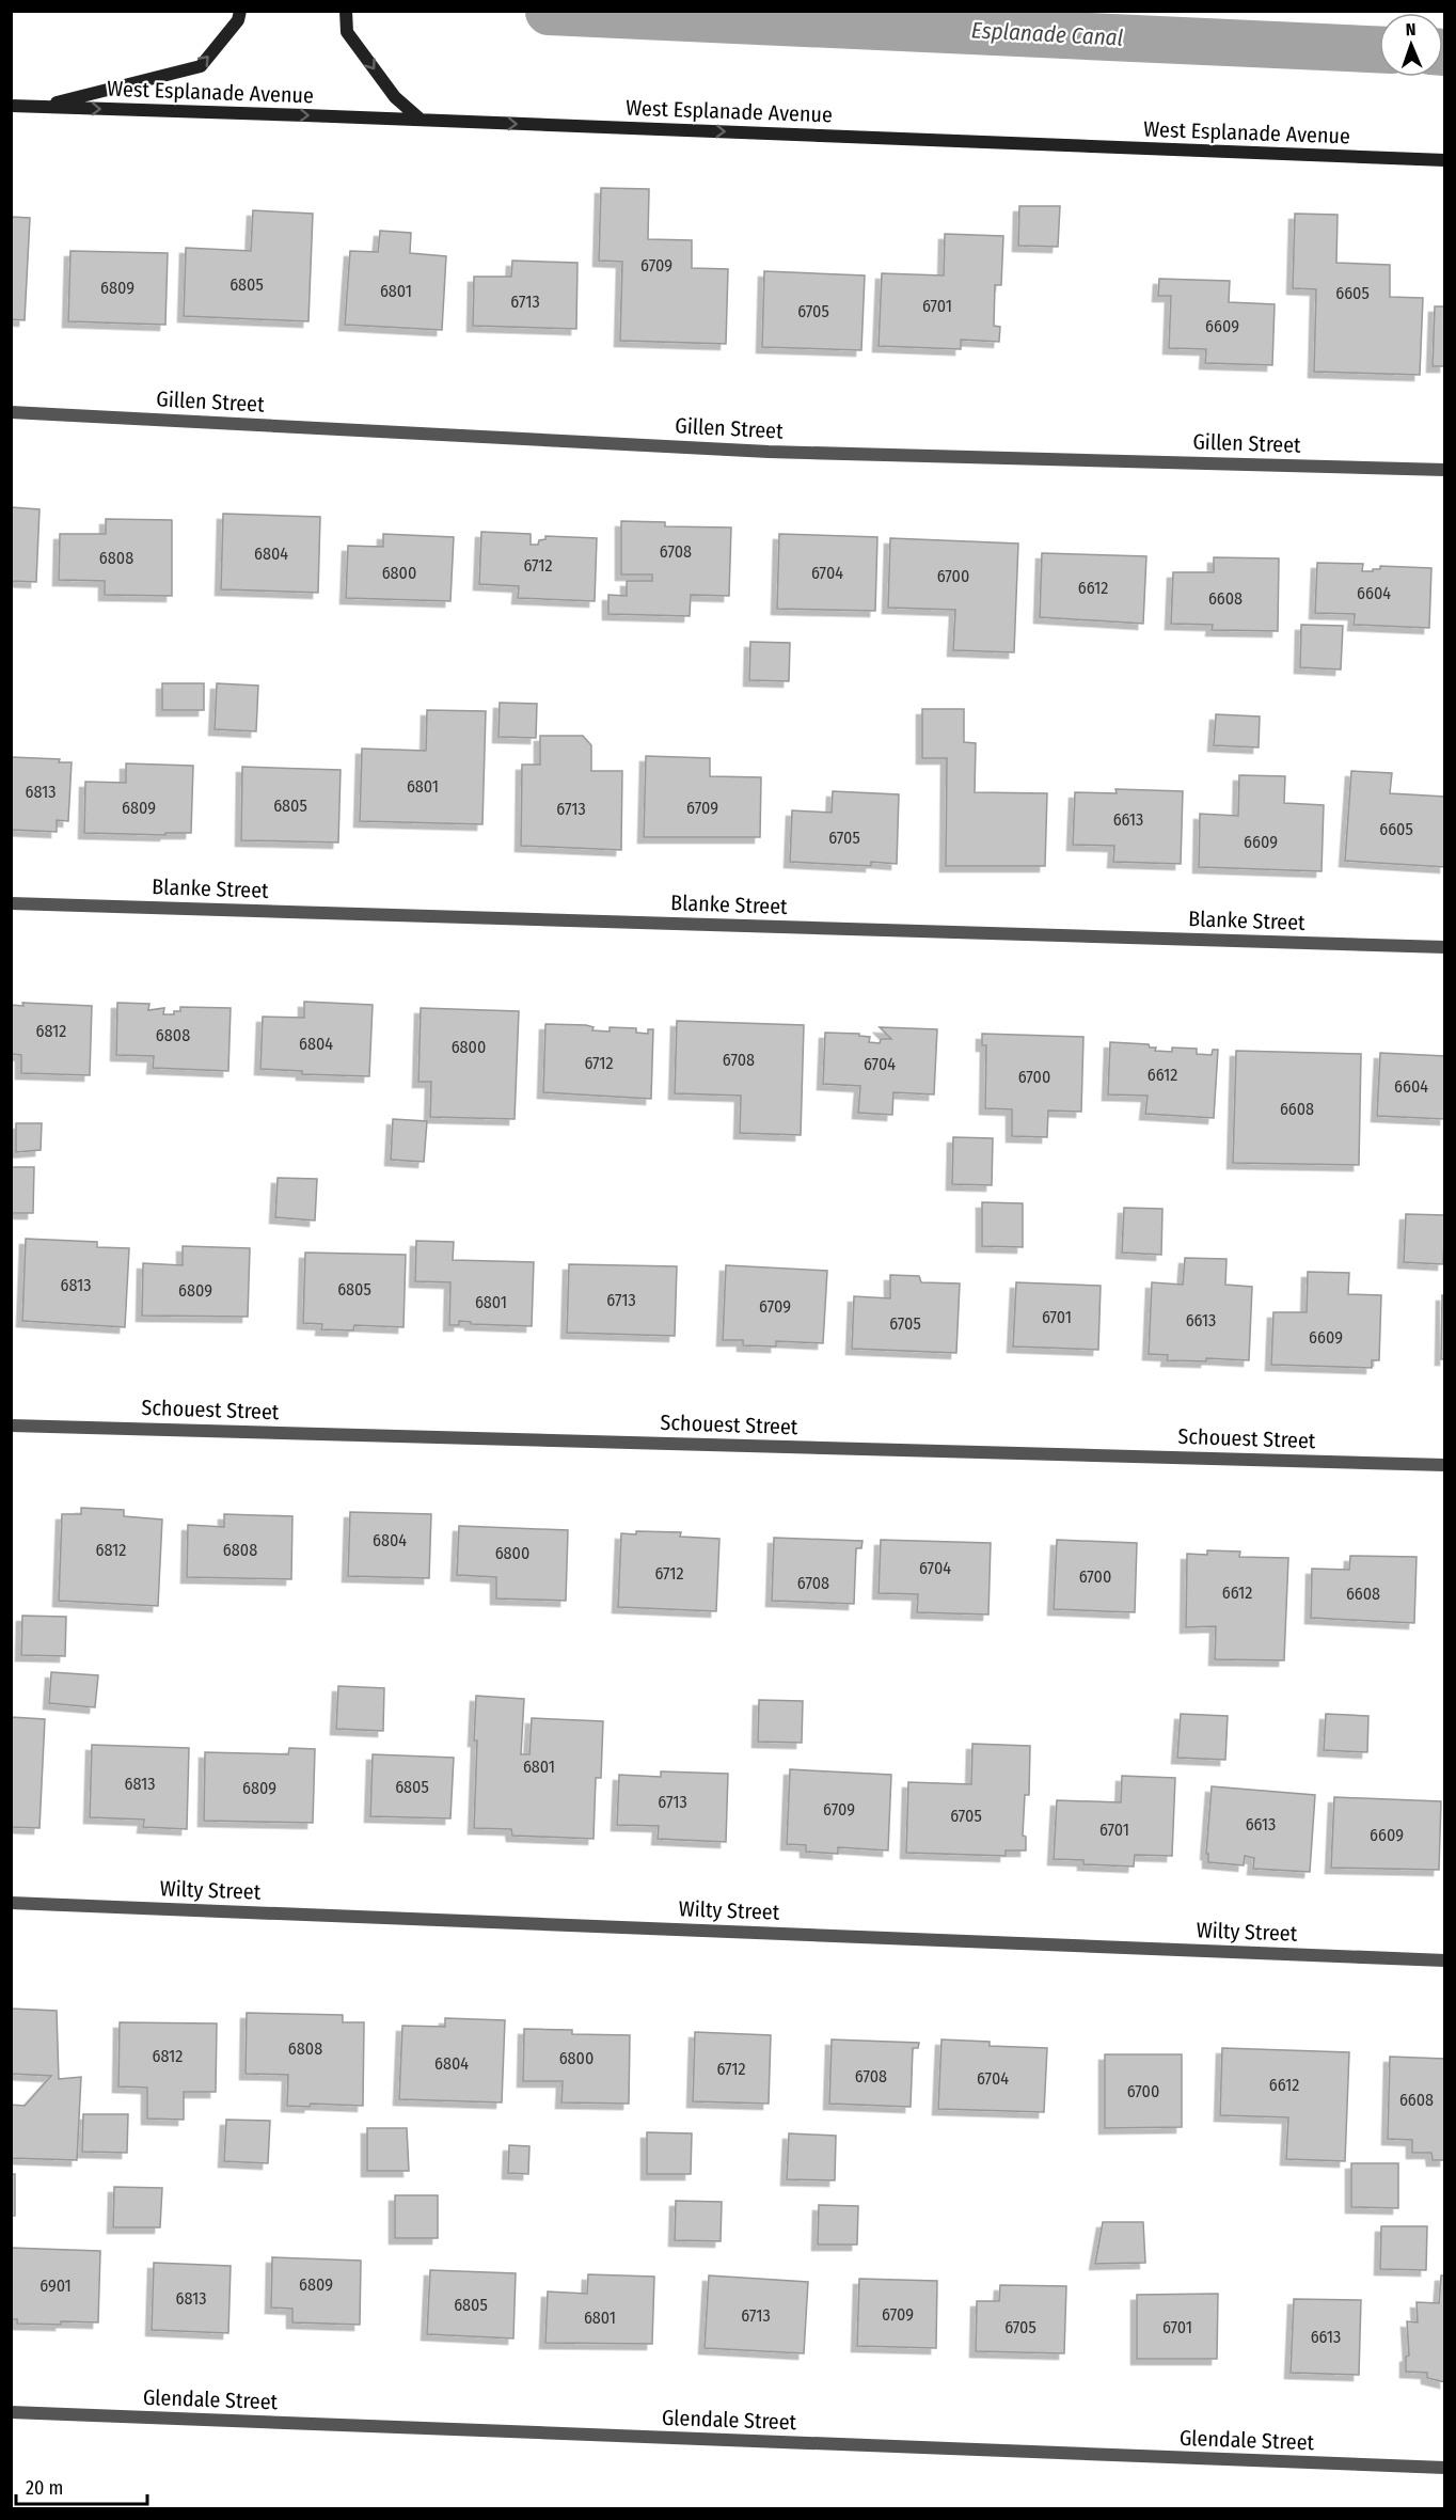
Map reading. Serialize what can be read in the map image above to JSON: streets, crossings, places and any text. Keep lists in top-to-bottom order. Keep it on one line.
{"streets":{"main road":["West Esplanade Avenue"],"street":["Gillen Street","Blanke Street","Schouest Street","Wilty Street","Glendale Street"]},"one_way":["West Esplanade Avenue"],"water":["Esplanade Canal"],"house_numbers":["6709","6805","6809","6801","6605","6713","6701","6705","6609","6708","6804","6808","6712","6800","6704","6700","6612","6604","6608","6801","6813","6805","6809","6709","6713","6613","6605","6705","6609","6812","6808","6804","6800","6708","6712","6704","6612","6700","6604","6608","6813","6805","6809","6713","6801","6709","6701","6613","6705","6609","6804","6812","6808","6800","6704","6712","6700","6708","6612","6608","6801","6813","6805","6809","6713","6709","6705","6613","6701","6609","6808","6812","6800","6804","6712","6708","6704","6612","6700","6608","6809","6901","6813","6805","6709","6713","6801","6705","6701","6613"],"scale_bar":"20 m","north":"top"}
